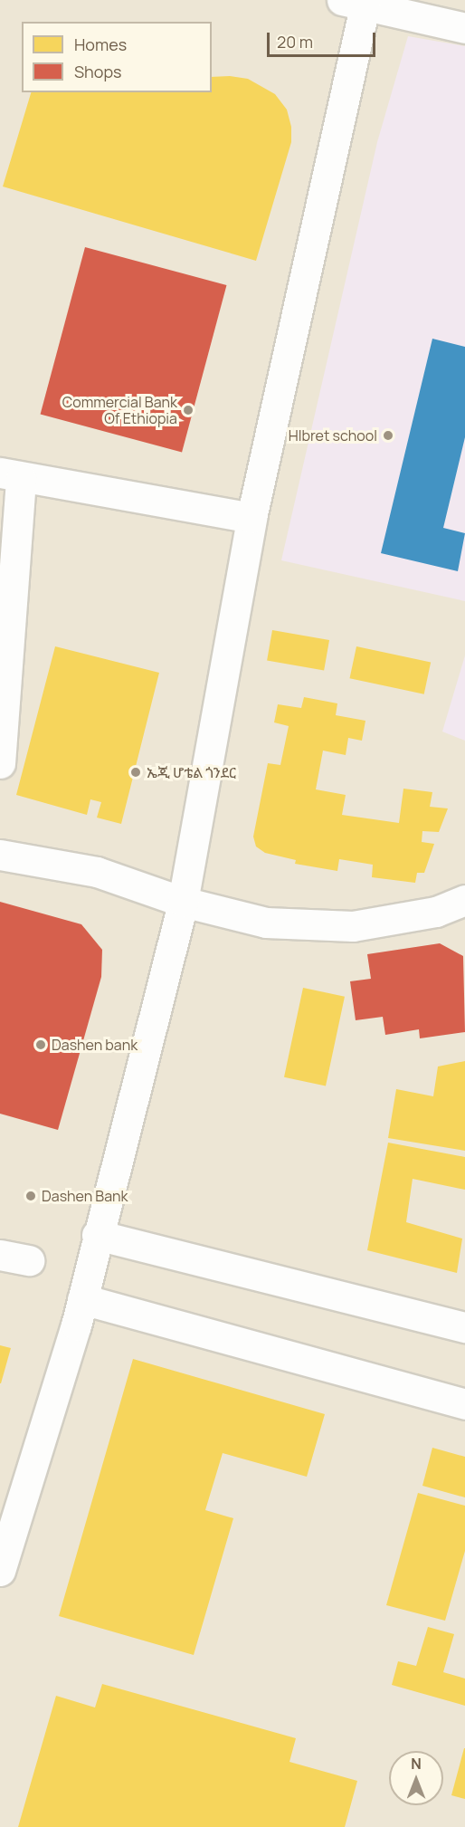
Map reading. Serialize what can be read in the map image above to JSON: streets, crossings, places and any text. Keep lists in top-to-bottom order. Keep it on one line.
{"places":["Commercial Bank Of Ethiopia","HIbret school","ኤጂ ሆቴል ጎንደር","Dashen bank","Dashen Bank"],"legend":["Homes","Shops"],"scale_bar":"20 m","north":"top"}
